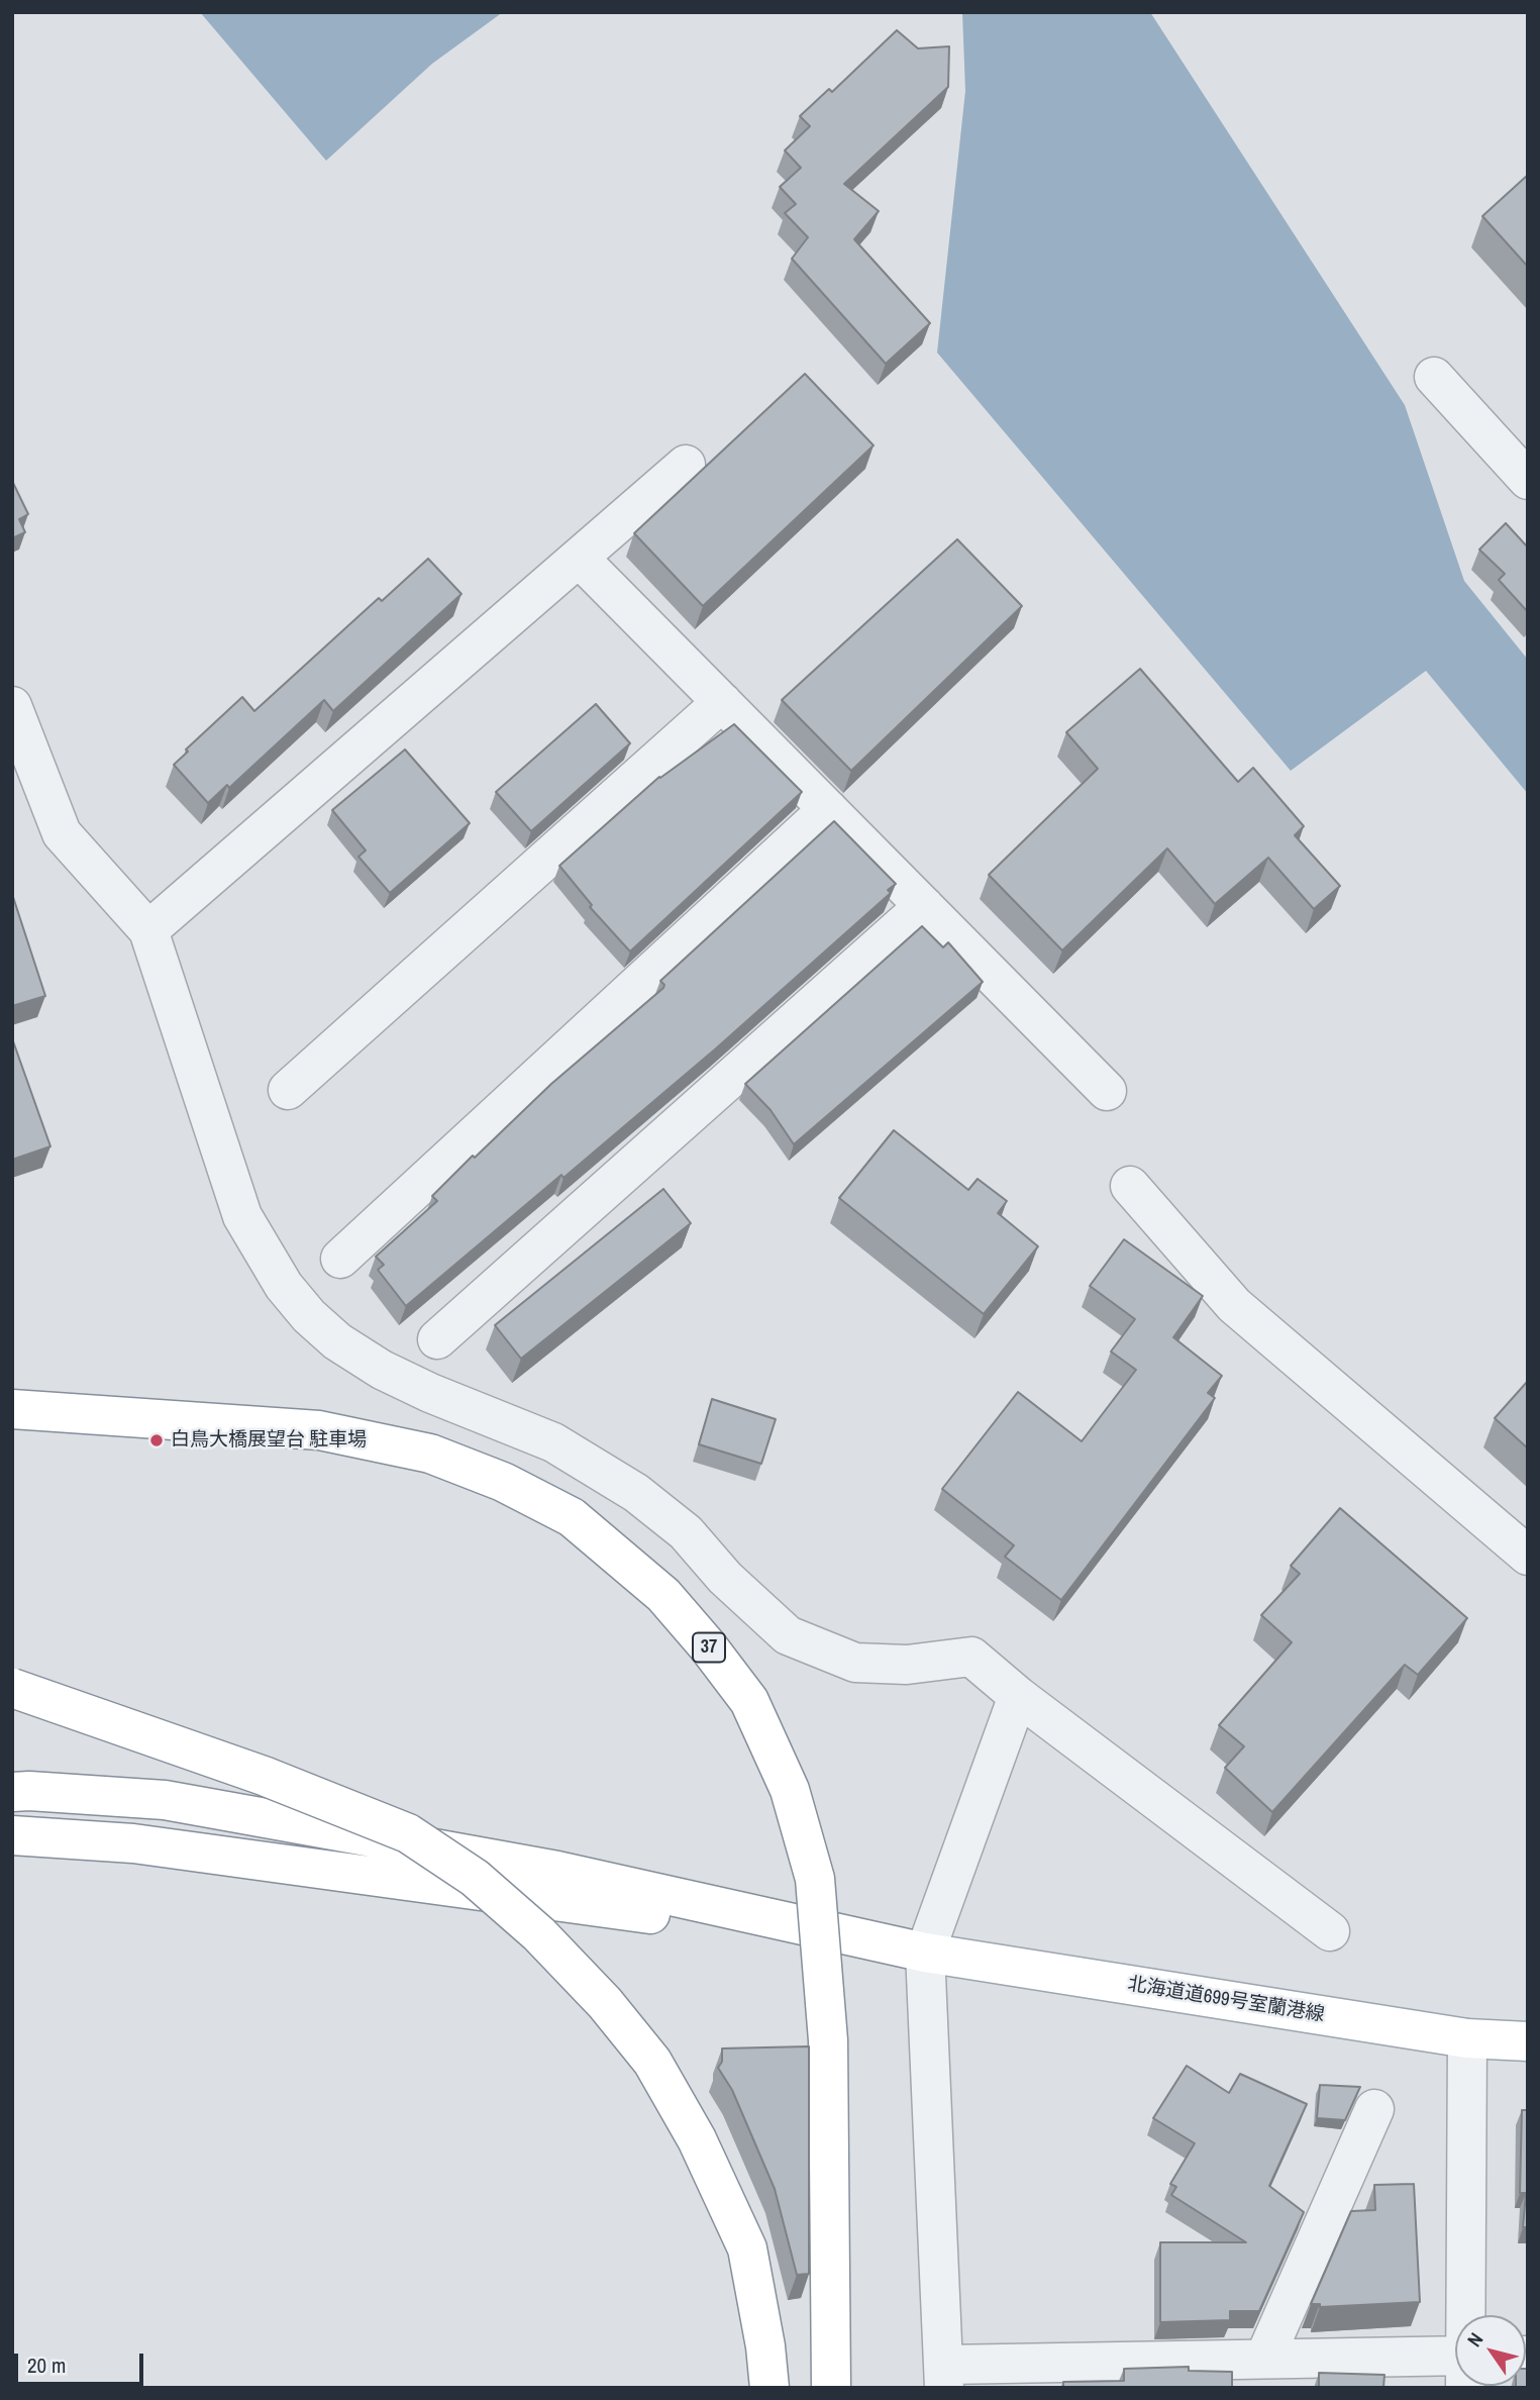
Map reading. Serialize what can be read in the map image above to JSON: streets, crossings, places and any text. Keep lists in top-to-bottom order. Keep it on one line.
{"streets":{"main road":["37","北海道道699号室蘭港線"]},"places":["白鳥大橋展望台 駐車場"],"scale_bar":"20 m","north":"top left"}
